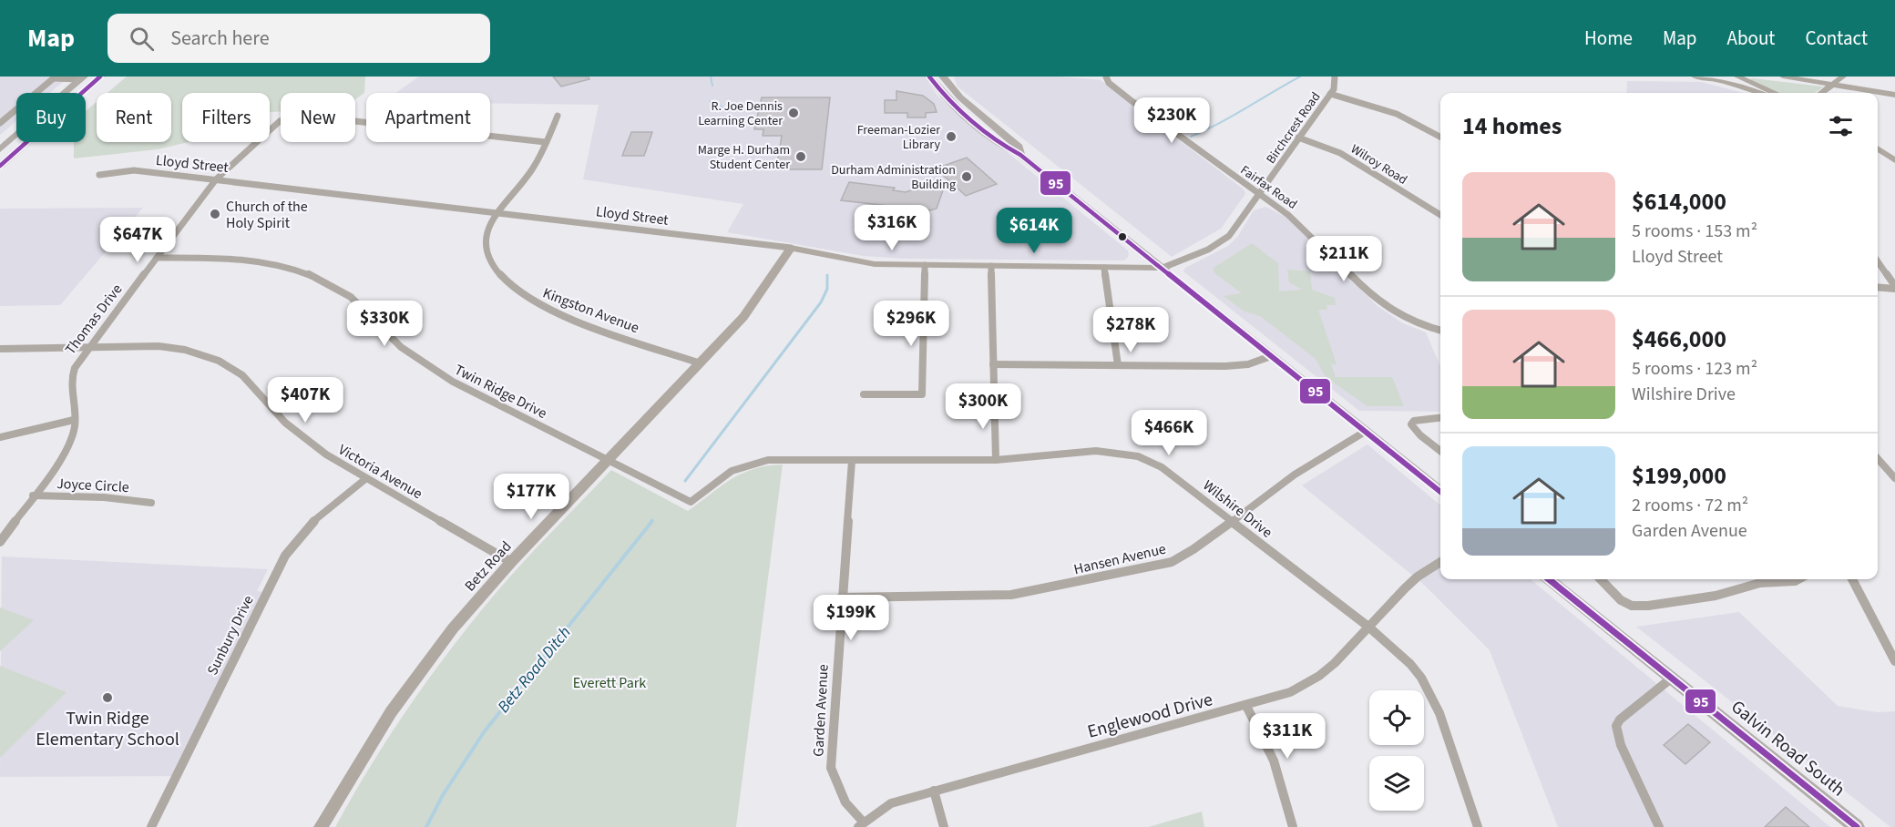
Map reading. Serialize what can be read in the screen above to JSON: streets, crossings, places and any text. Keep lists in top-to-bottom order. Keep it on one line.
{"streets":{"main road":["Galvin Road South"],"street":["Birchcrest Road","Lloyd Street","Wilroy Road","Fairfax Road","Kingston Avenue","Thomas Drive","Twin Ridge Drive","Victoria Avenue","Joyce Circle","Wilshire Drive","Hansen Avenue","Betz Road","Sunbury Drive","Garden Avenue","Englewood Drive"]},"crossings":[["Birchcrest Road","Lloyd Street"],["Birchcrest Road","Wilroy Road"],["Birchcrest Road","Fairfax Road"],["Lloyd Street","Kingston Avenue"],["Lloyd Street","Thomas Drive"],["Lloyd Street","Betz Road"],["Kingston Avenue","Thomas Drive"],["Kingston Avenue","Betz Road"],["Thomas Drive","Twin Ridge Drive"],["Thomas Drive","Victoria Avenue"],["Thomas Drive","Joyce Circle"],["Twin Ridge Drive","Wilshire Drive"],["Twin Ridge Drive","Betz Road"],["Victoria Avenue","Betz Road"],["Victoria Avenue","Sunbury Drive"],["Wilshire Drive","Hansen Avenue"],["Wilshire Drive","Garden Avenue"],["Wilshire Drive","Englewood Drive"],["Hansen Avenue","Garden Avenue"],["Garden Avenue","Englewood Drive"]],"water":["Betz Road Ditch"],"parks":["Everett Park"],"places":["R. Joe Dennis Learning Center","Freeman-Lozier Library","Marge H. Durham Student Center","Durham Administration Building","Church of the Holy Spirit","Twin Ridge Elementary School"],"lines":["transit line 95"],"page":{"header":"Map","search":"Search here","nav":["Home","Map","About","Contact"],"chip":["Buy","Rent","Filters","New","Apartment"],"heading":"14 homes","price":["$230K","$316K","$614K","$647K","$211K","$330K","$296K","$278K","$407K","$300K","$466K","$177K","$199K","$311K"],"list":[{"name":"$614,000","note":"5 rooms · 153 m² · Lloyd Street"},{"name":"$466,000","note":"5 rooms · 123 m² · Wilshire Drive"},{"name":"$199,000","note":"2 rooms · 72 m² · Garden Avenue"}]}}
